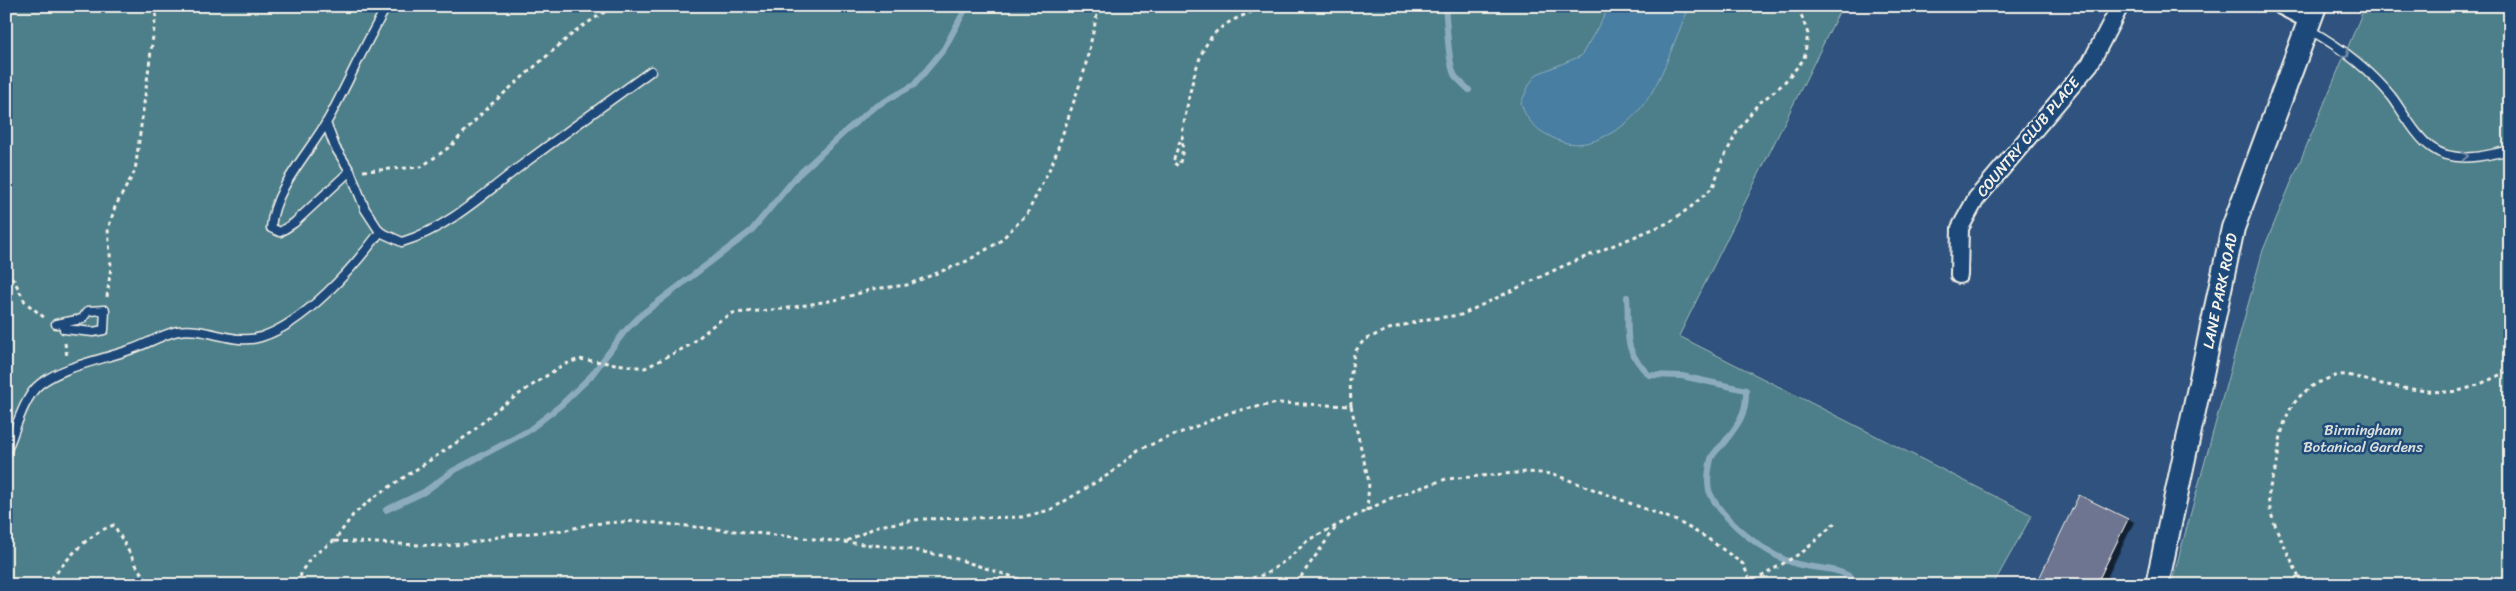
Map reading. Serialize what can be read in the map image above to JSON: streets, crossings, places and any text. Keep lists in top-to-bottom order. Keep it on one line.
{"streets":{"street":["COUNTRY CLUB PLACE","LANE PARK ROAD"]},"parks":["Birmingham Botanical Gardens"]}
